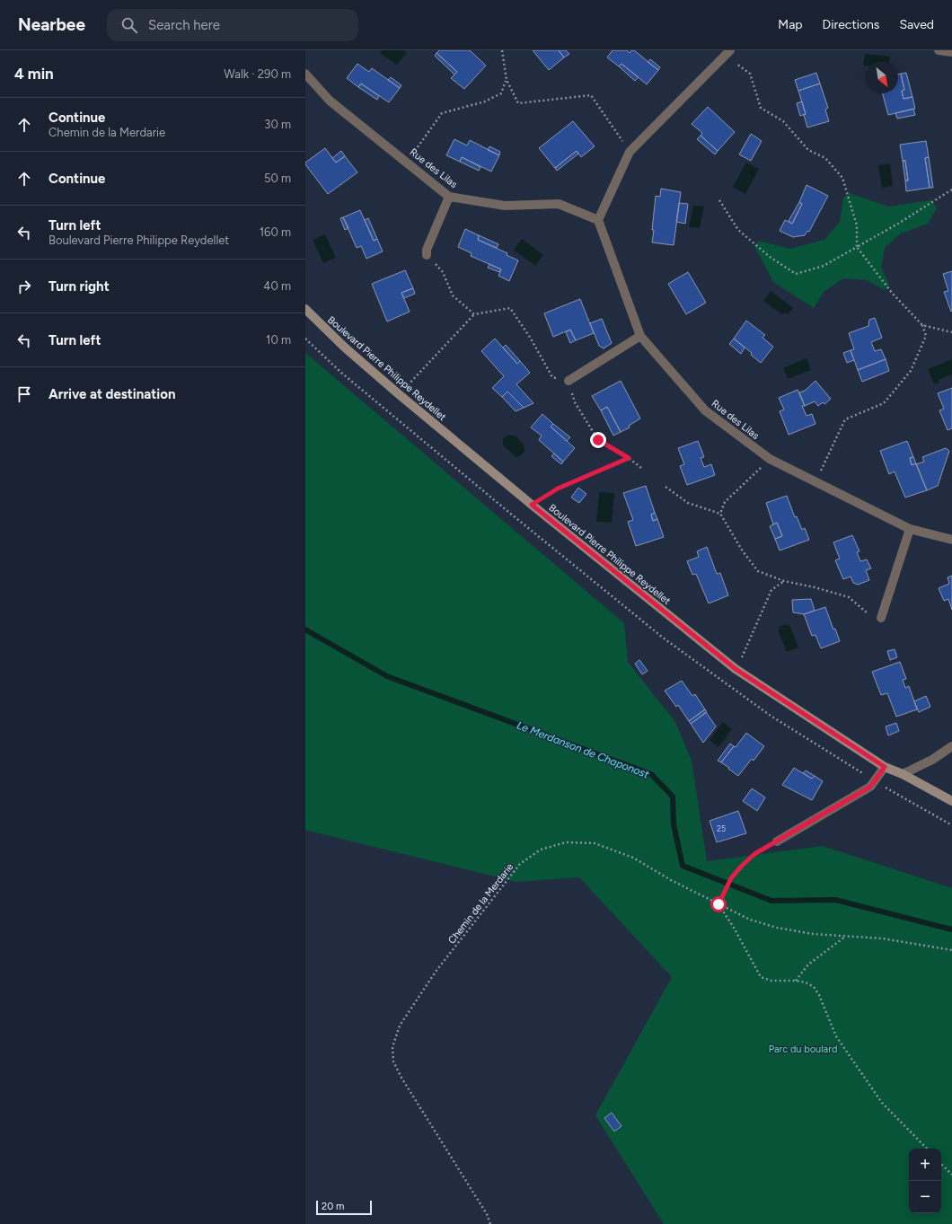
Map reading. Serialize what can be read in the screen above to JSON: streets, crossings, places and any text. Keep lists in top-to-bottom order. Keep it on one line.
{"streets":{"main road":["Boulevard Pierre Philippe Reydellet"],"street":["Rue des Lilas"],"path":["Chemin de la Merdarie"]},"water":["Le Merdanson de Chaponost"],"parks":["Parc du boulard"],"house_numbers":["25"],"scale_bar":"20 m","north":"bottom right","page":{"header":"Nearbee","search":"Search here","nav":["Map","Directions","Saved"],"heading":["4 min","Walk · 290 m"],"list":[["Continue","Chemin de la Merdarie","30 m"],["Continue","50 m"],["Turn left","Boulevard Pierre Philippe Reydellet","160 m"],["Turn right","40 m"],["Turn left","10 m"],"Arrive at destination"],"map_buttons":["+","−"],"scale":"20 m"}}
